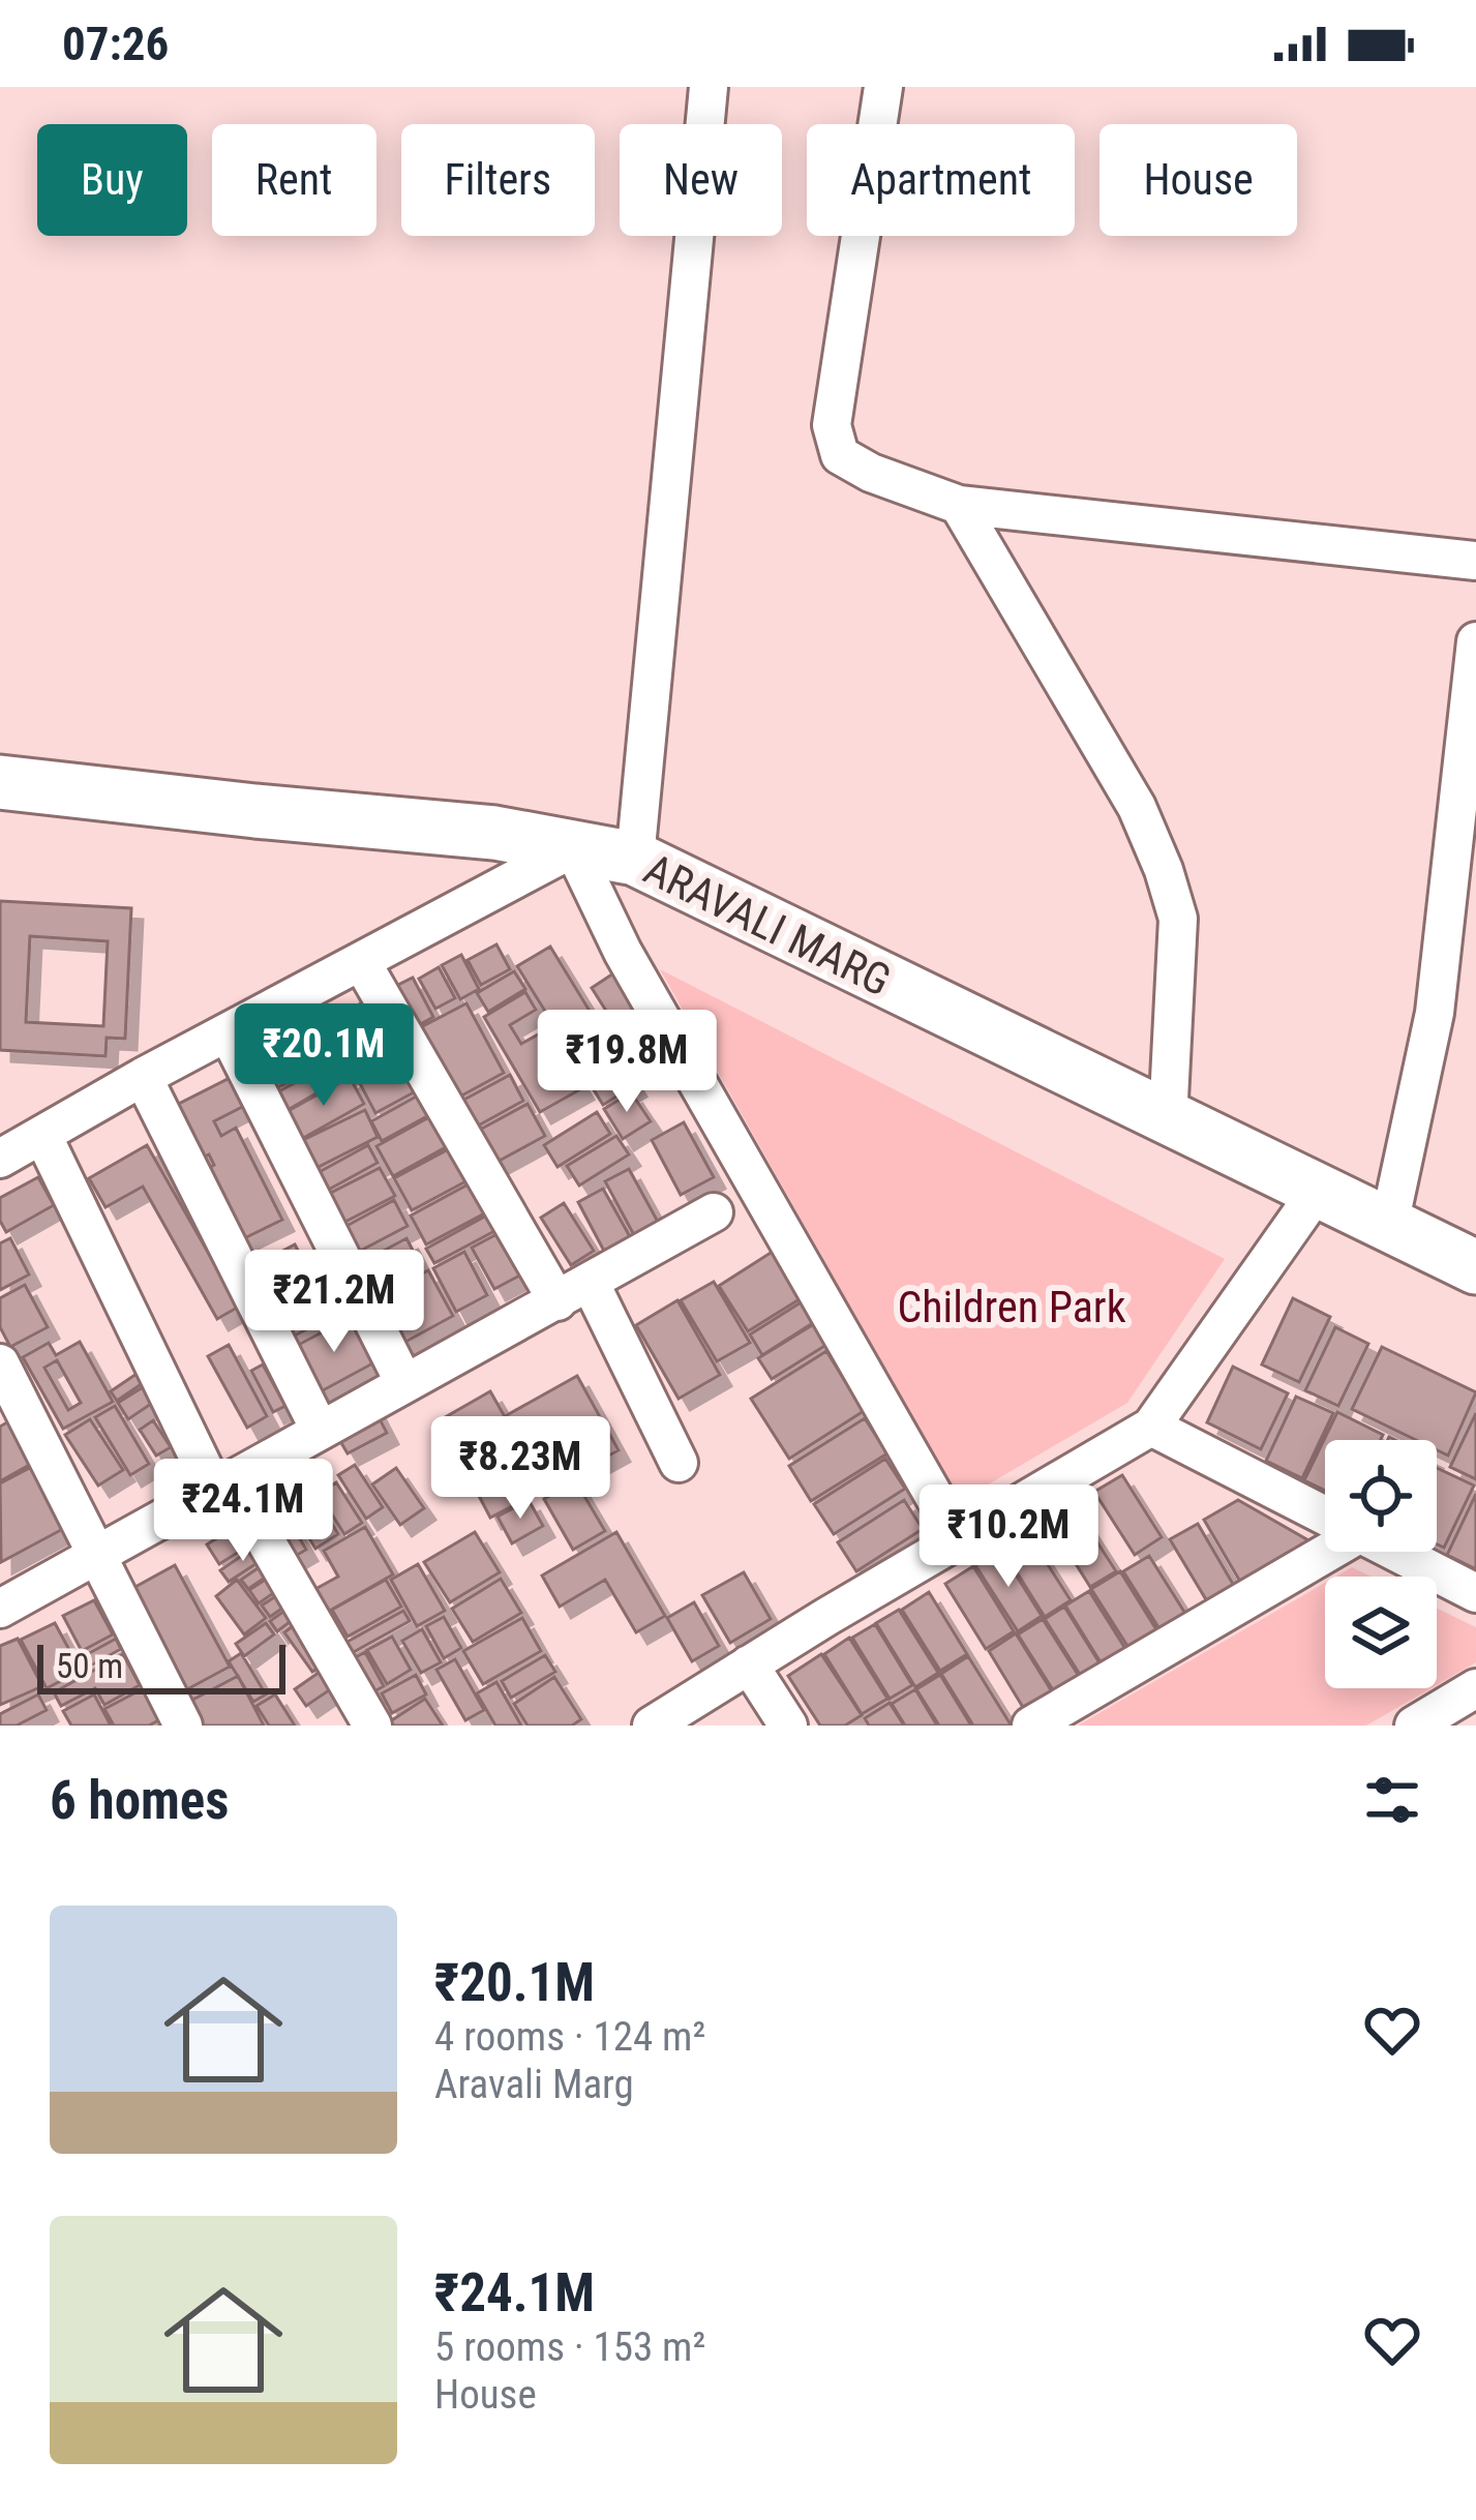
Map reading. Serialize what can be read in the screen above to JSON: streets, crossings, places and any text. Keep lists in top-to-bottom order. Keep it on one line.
{"streets":{"street":["ARAVALI MARG"]},"parks":["Children Park"],"scale_bar":"50 m","page":{"status":"07:26","chip":["Buy","Rent","Filters","New","Apartment","House"],"price":["₹20.1M","₹19.8M","₹21.2M","₹8.23M","₹24.1M","₹10.2M"],"scale":"50 m","heading":"6 homes","list":[{"name":"₹20.1M","note":"4 rooms · 124 m² · Aravali Marg"},{"name":"₹24.1M","note":"5 rooms · 153 m² · House"}]}}
